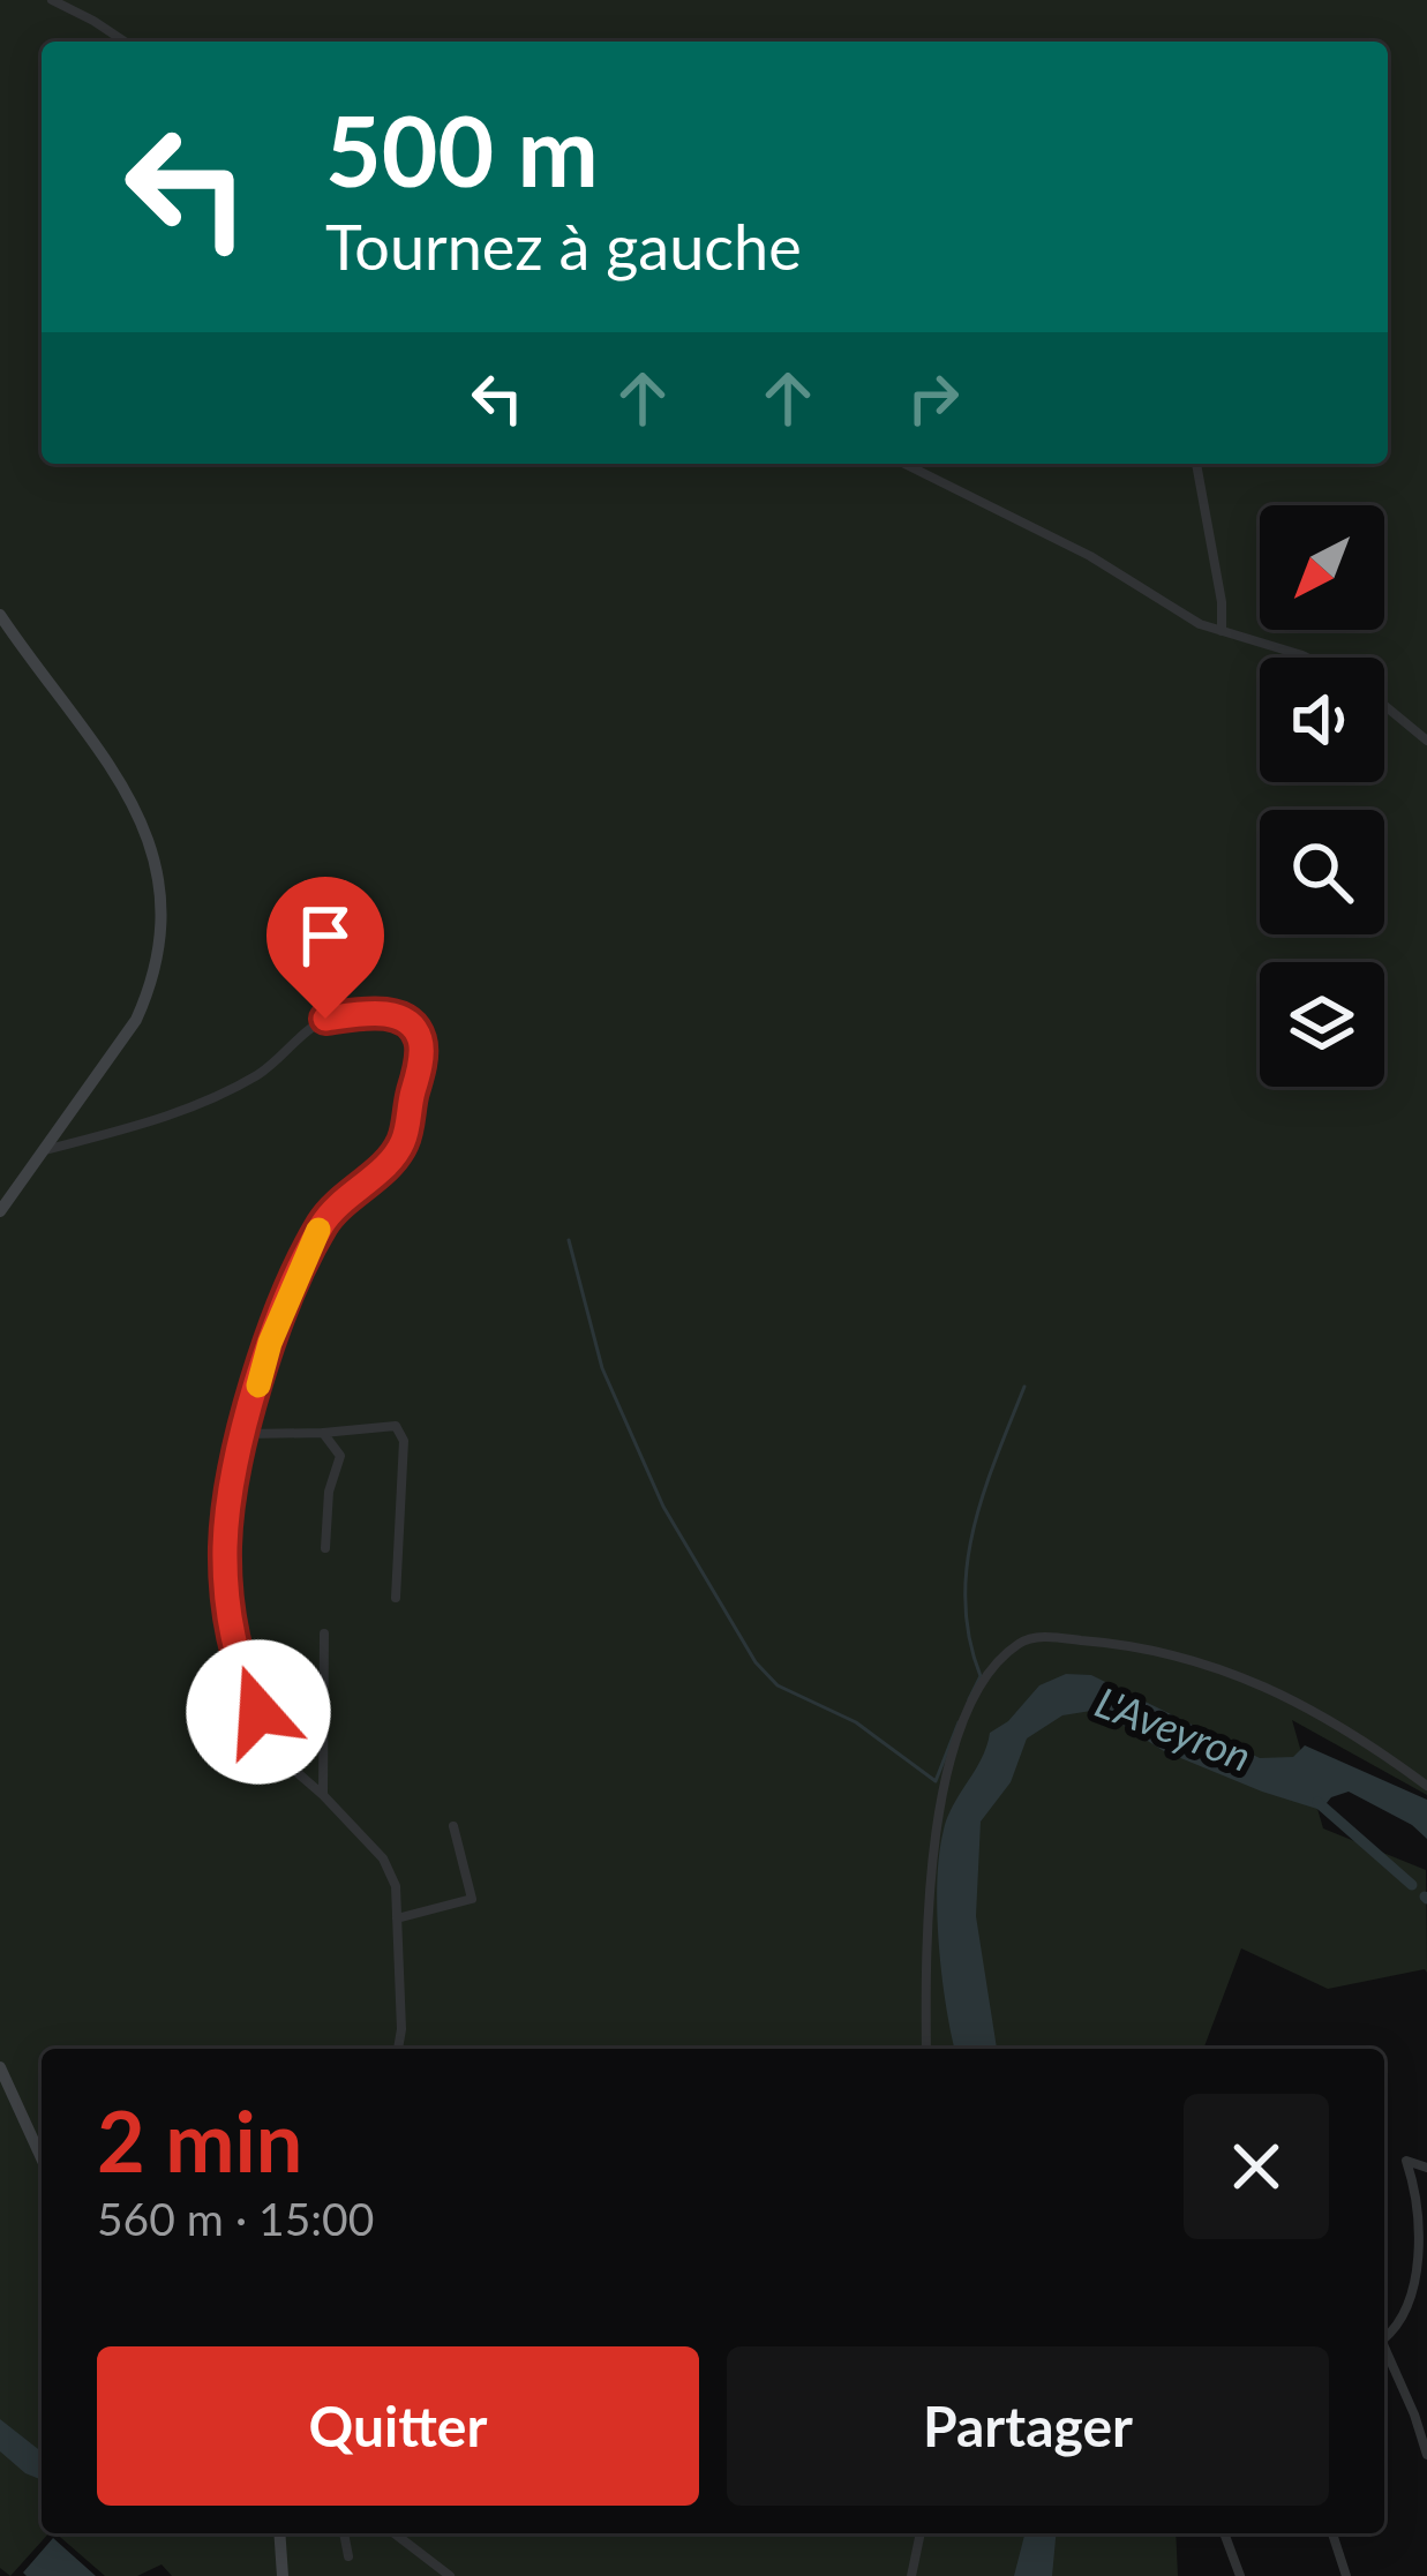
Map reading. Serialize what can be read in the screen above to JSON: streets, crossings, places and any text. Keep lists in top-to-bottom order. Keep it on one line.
{"water":["L'Aveyron"],"north":"bottom left","page":{"turn":["500 m","Tournez à gauche"],"heading":["2 min","560 m · 15:00"],"buttons":["Quitter","Partager"]}}
